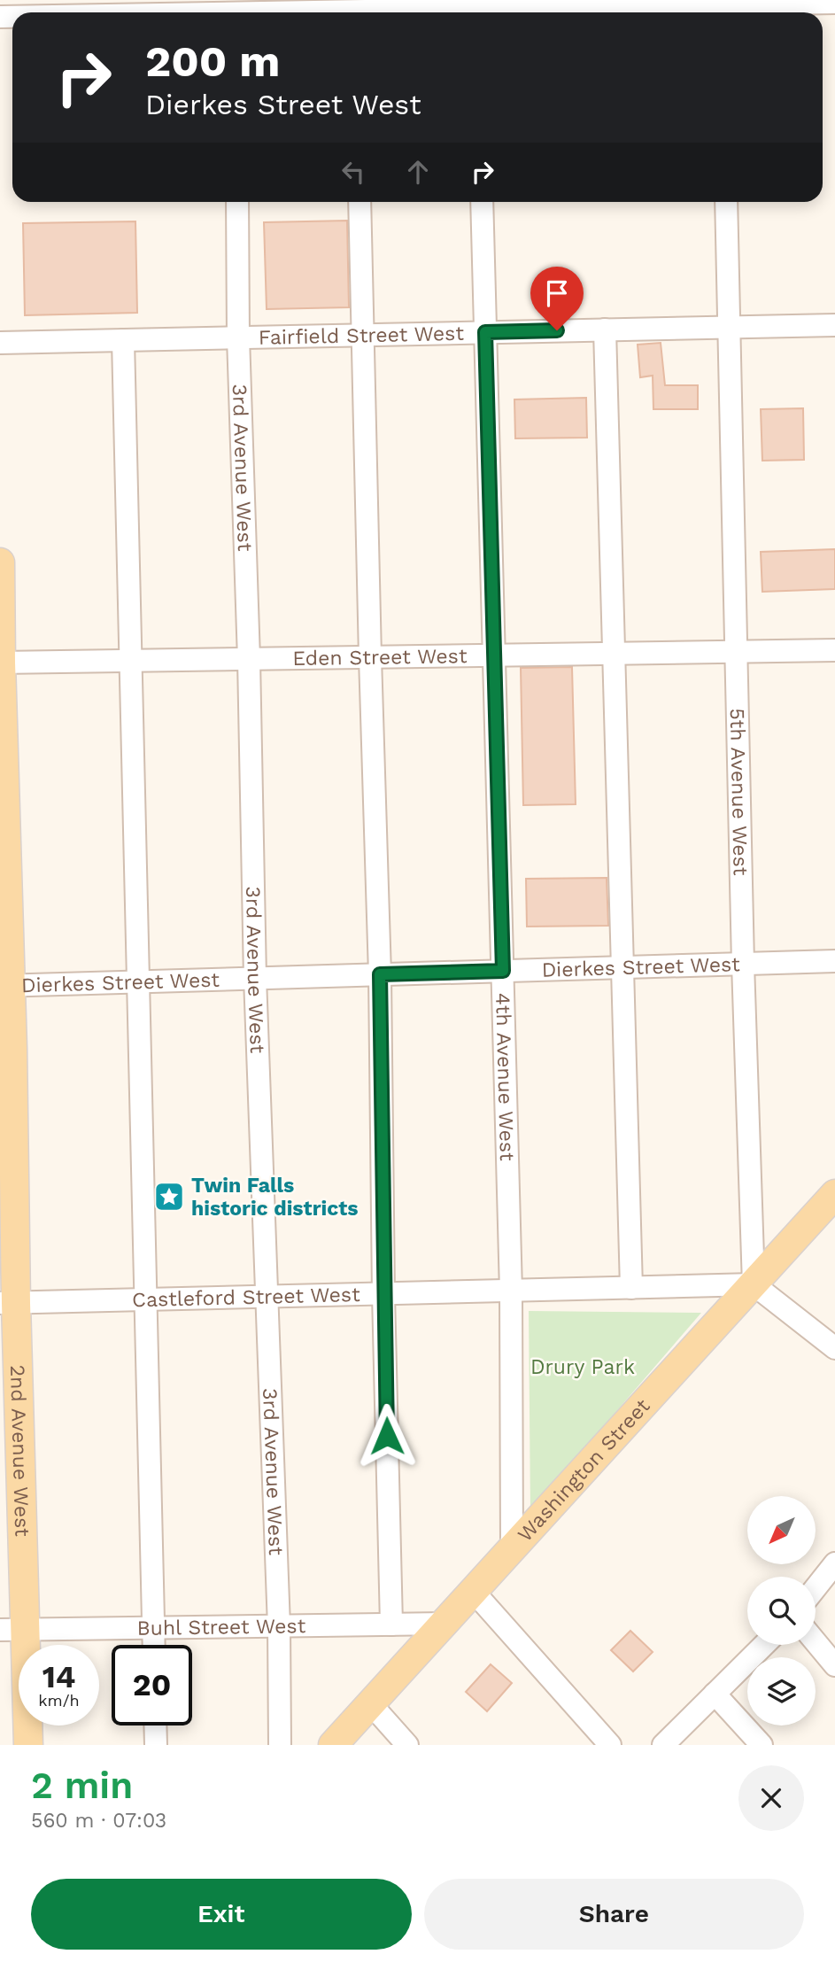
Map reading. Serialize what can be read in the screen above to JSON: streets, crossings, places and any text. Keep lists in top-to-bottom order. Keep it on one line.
{"streets":{"main road":["2nd Avenue West","Washington Street"],"street":["Fairfield Street West","3rd Avenue West","Eden Street West","5th Avenue West","Dierkes Street West","4th Avenue West","Castleford Street West","Buhl Street West"]},"crossings":[["Fairfield Street West","3rd Avenue West"],["Fairfield Street West","5th Avenue West"],["Fairfield Street West","4th Avenue West"],["3rd Avenue West","Eden Street West"],["3rd Avenue West","Dierkes Street West"],["3rd Avenue West","Castleford Street West"],["3rd Avenue West","Buhl Street West"],["Eden Street West","5th Avenue West"],["Eden Street West","4th Avenue West"],["Eden Street West","2nd Avenue West"],["5th Avenue West","Dierkes Street West"],["5th Avenue West","Castleford Street West"],["5th Avenue West","Washington Street"],["Dierkes Street West","4th Avenue West"],["Dierkes Street West","2nd Avenue West"],["4th Avenue West","Castleford Street West"],["4th Avenue West","Washington Street"],["Castleford Street West","2nd Avenue West"],["Castleford Street West","Washington Street"],["2nd Avenue West","Buhl Street West"],["Washington Street","Buhl Street West"]],"parks":["Drury Park"],"places":{"place":["Twin Falls historic districts"]},"north":"bottom left","page":{"turn":["200 m","Dierkes Street West"],"speed":"14 km/h","limit":"20","heading":["2 min","560 m · 07:03"],"buttons":["Exit","Share"]}}
